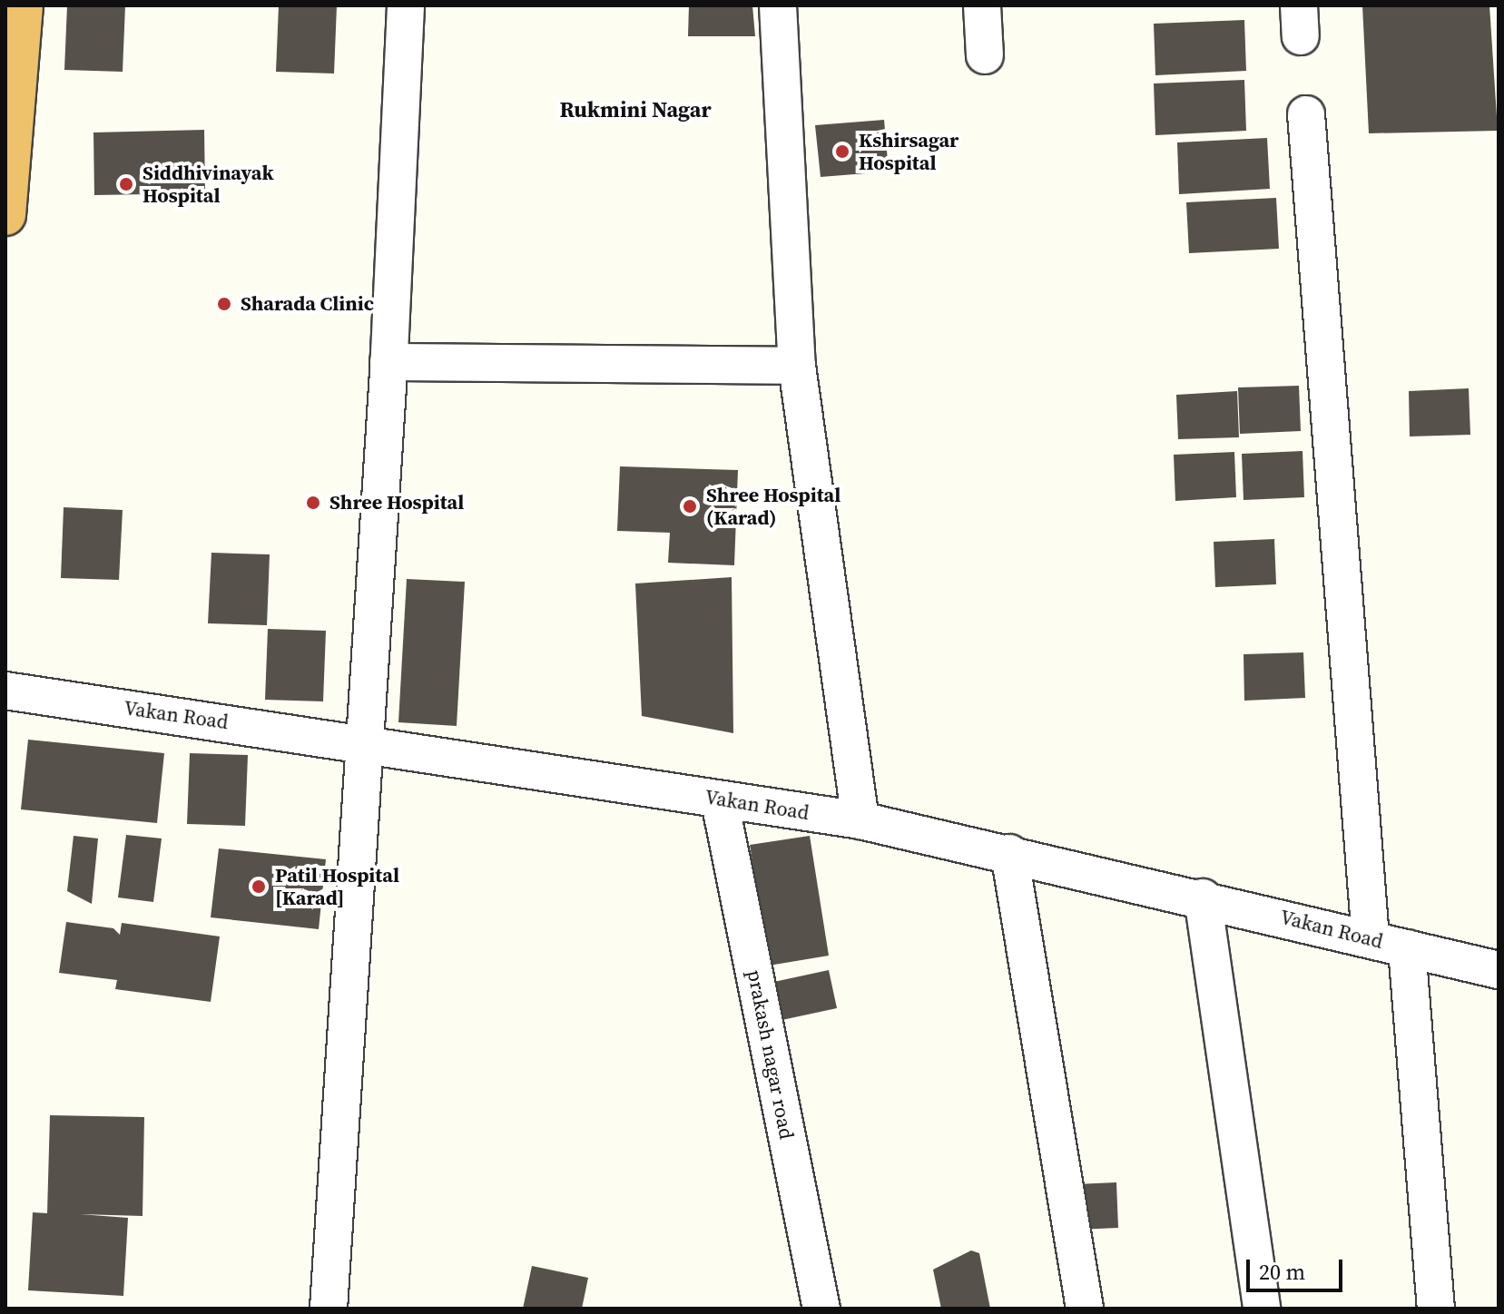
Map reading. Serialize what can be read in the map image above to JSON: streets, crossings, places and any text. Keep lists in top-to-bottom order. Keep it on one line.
{"streets":{"street":["Vakan Road","prakash nagar road"]},"crossings":[["Vakan Road","prakash nagar road"]],"districts":["Rukmini Nagar"],"places":["Kshirsagar Hospital","Siddhivinayak Hospital","Sharada Clinic","Shree Hospital","Shree Hospital (Karad)","Patil Hospital [Karad]"],"scale_bar":"20 m"}
